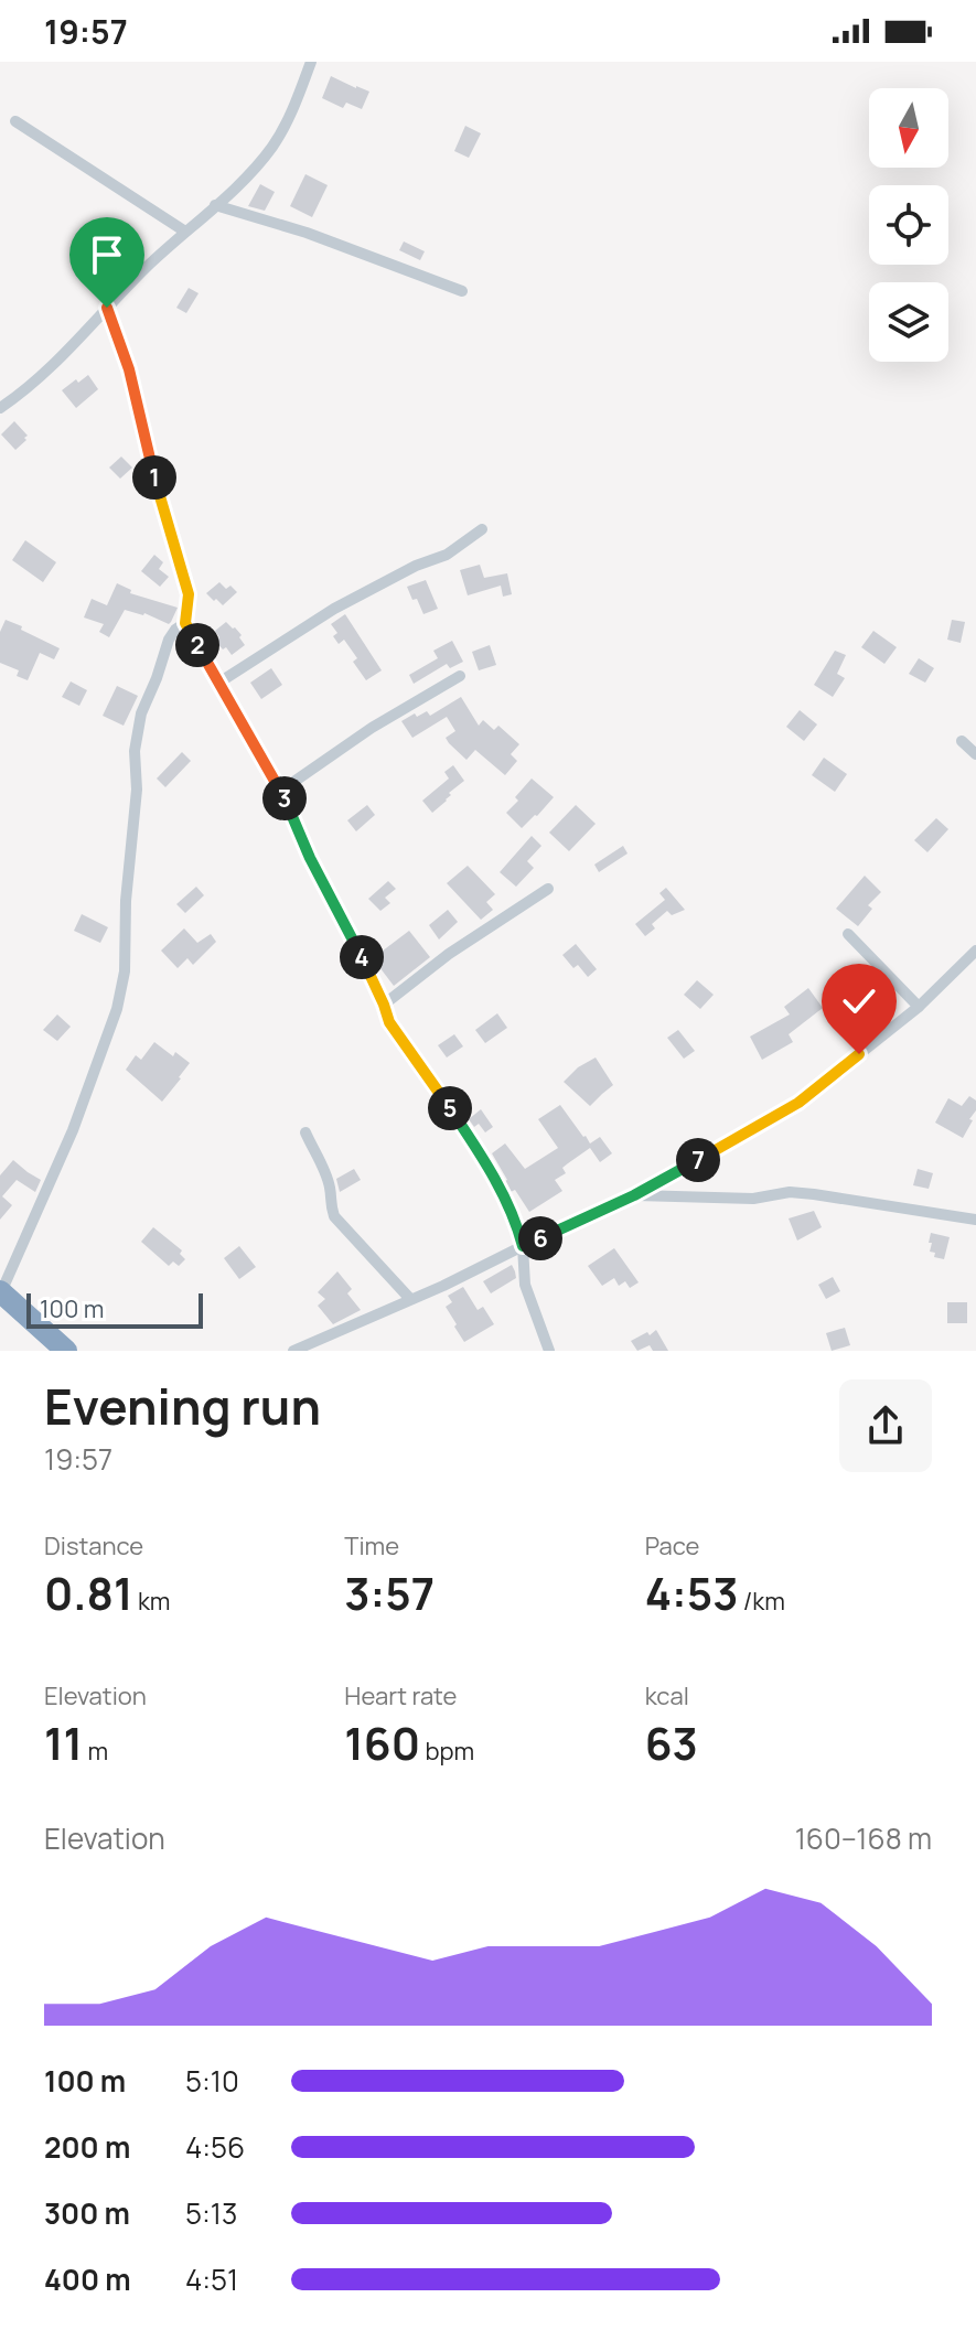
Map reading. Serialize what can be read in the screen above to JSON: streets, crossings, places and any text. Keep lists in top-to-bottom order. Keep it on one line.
{"scale_bar":"100 m","north":"bottom","page":{"status":"19:57","pins":["1","2","3","4","5","7","6"],"scale":"100 m","heading":["Evening run","19:57"],"stats":[["Distance","0.81 km"],["Time","3:57"],["Pace","4:53 /km"],["Elevation","11 m"],["Heart rate","160 bpm"],["kcal","63"]],"chart":["Elevation","160–168 m"],"list":[{"name":"100 m","note":"5:10"},{"name":"200 m","note":"4:56"},{"name":"300 m","note":"5:13"},{"name":"400 m","note":"4:51"}]}}
